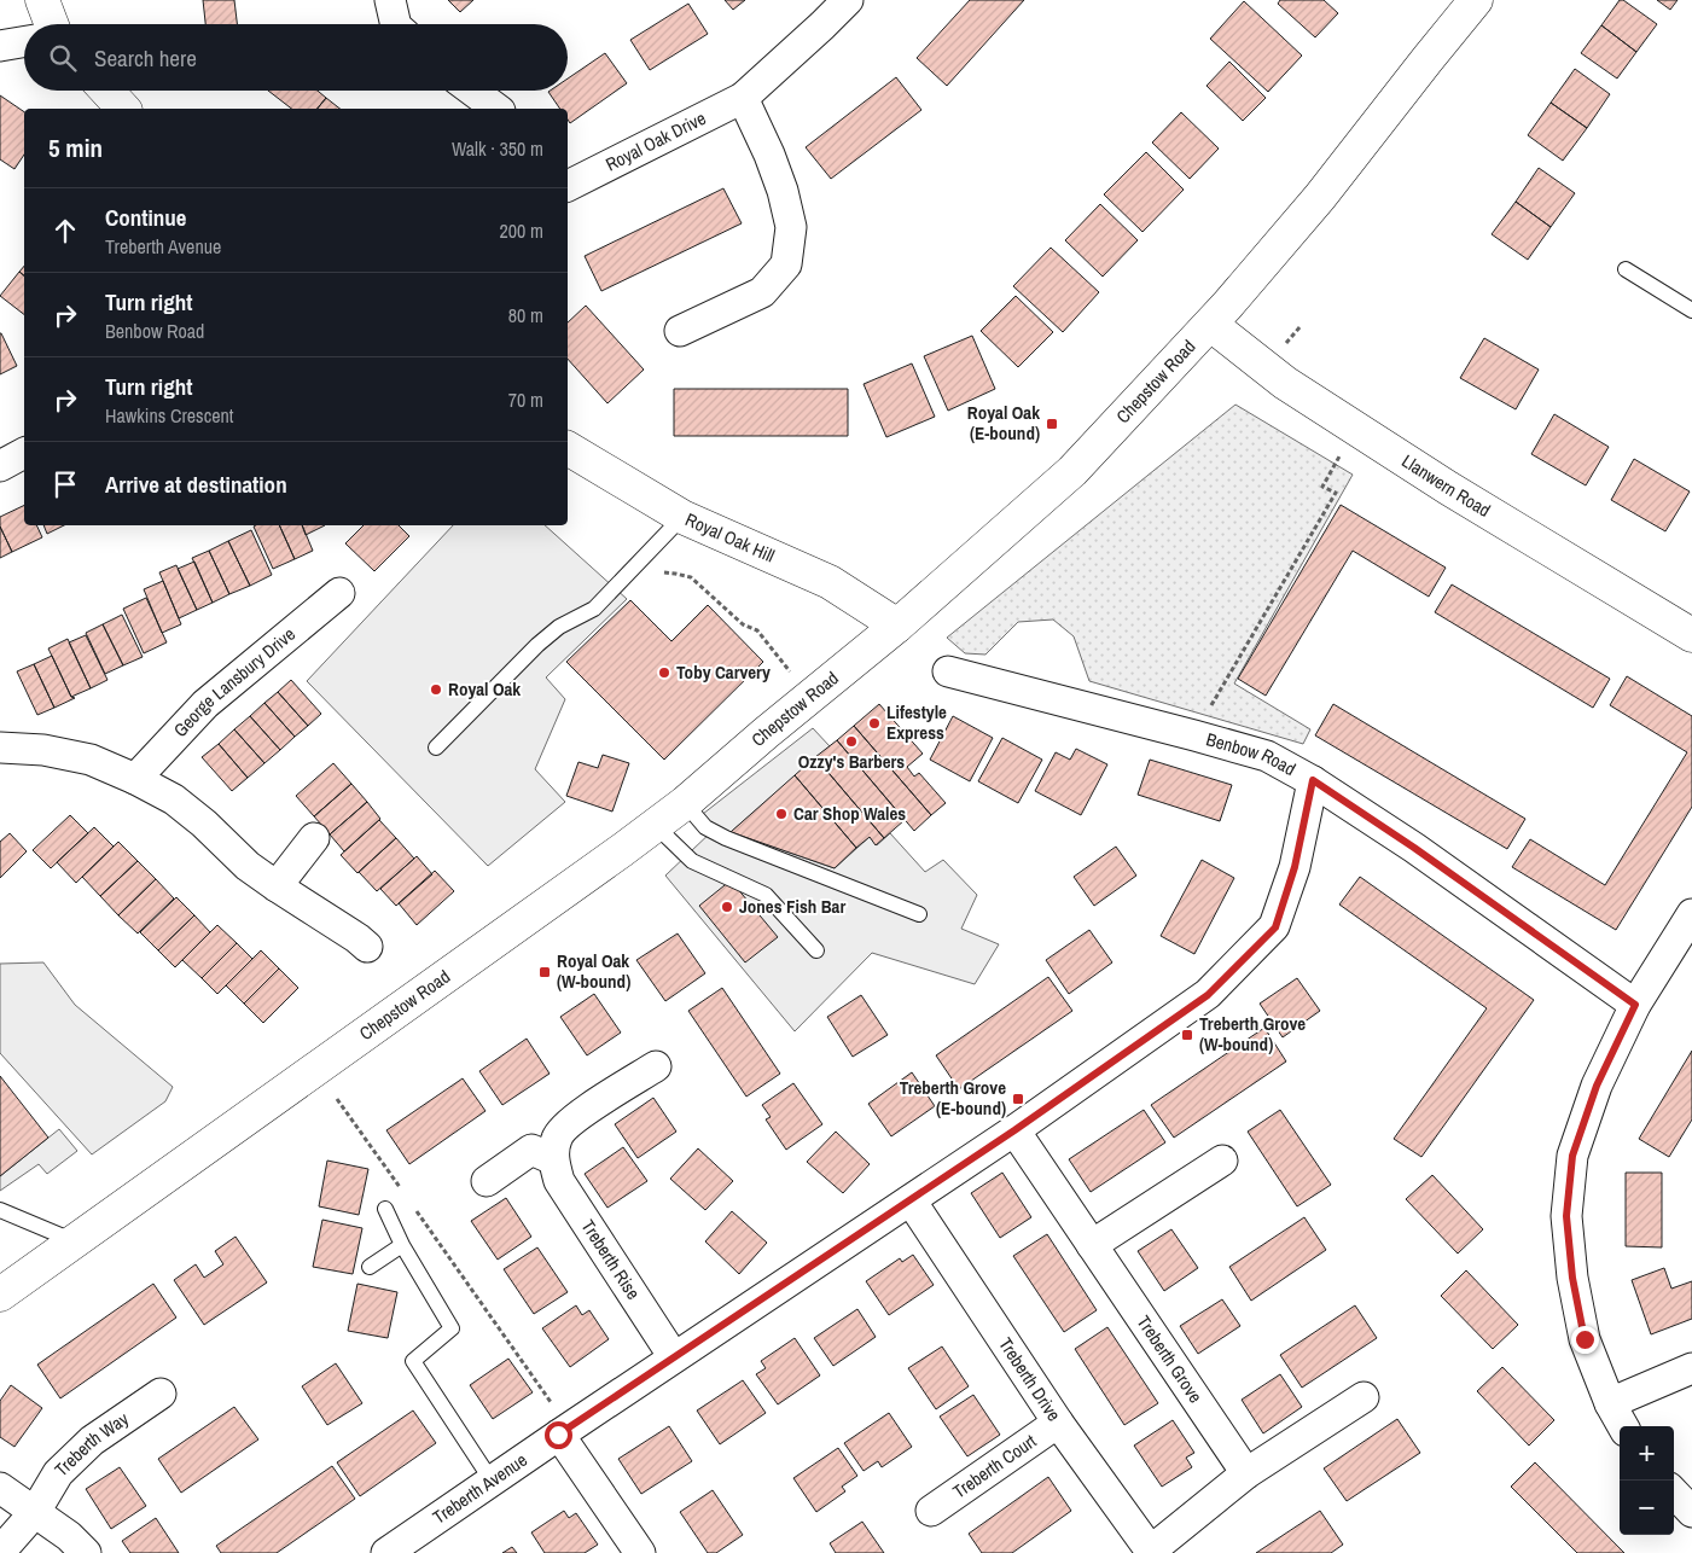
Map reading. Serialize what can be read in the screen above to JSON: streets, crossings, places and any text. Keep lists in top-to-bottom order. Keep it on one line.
{"streets":{"main road":["Chepstow Road","Llanwern Road","Royal Oak Hill"],"street":["Royal Oak Drive","George Lansbury Drive","Benbow Road","Treberth Rise","Treberth Grove","Treberth Drive","Treberth Way","Treberth Court","Treberth Avenue"]},"crossings":[["Chepstow Road","Llanwern Road"],["Chepstow Road","Royal Oak Hill"],["Benbow Road","Treberth Avenue"],["Treberth Rise","Treberth Avenue"],["Treberth Grove","Treberth Avenue"],["Treberth Drive","Treberth Court"],["Treberth Drive","Treberth Avenue"]],"places":{"transit":["Royal Oak (E-bound)","Royal Oak (W-bound)","Treberth Grove (W-bound)","Treberth Grove (E-bound)"],"other":["Toby Carvery","Royal Oak","Lifestyle Express","Ozzy's Barbers","Car Shop Wales","Jones Fish Bar"]},"page":{"search":"Search here","heading":["5 min","Walk · 350 m"],"list":[["Continue","Treberth Avenue","200 m"],["Turn right","Benbow Road","80 m"],["Turn right","Hawkins Crescent","70 m"],"Arrive at destination"],"map_buttons":["+","−"]}}
